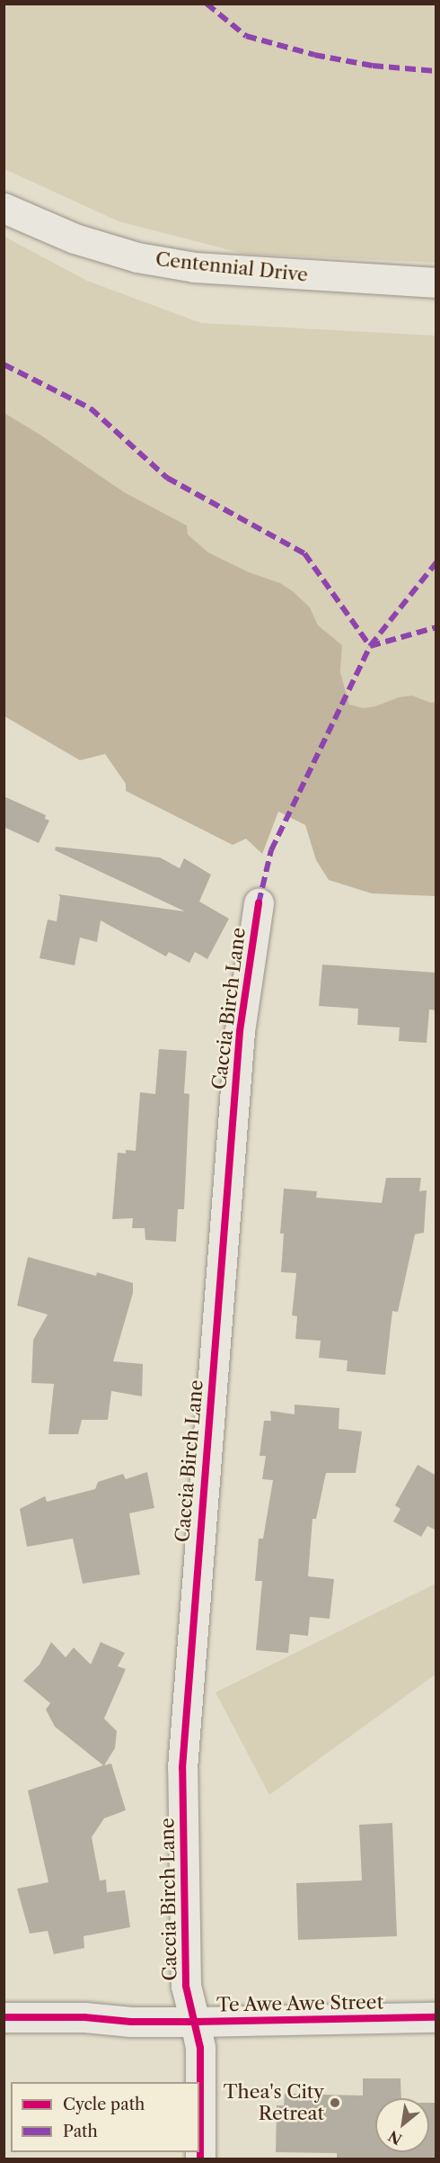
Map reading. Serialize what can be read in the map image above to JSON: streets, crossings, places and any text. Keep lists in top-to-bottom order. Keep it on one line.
{"streets":{"street":["Centennial Drive","Caccia Birch Lane","Te Awe Awe Street"]},"crossings":[["Caccia Birch Lane","Te Awe Awe Street"]],"places":["Thea's City Retreat"],"legend":["Cycle path","Path"],"north":"bottom left"}
